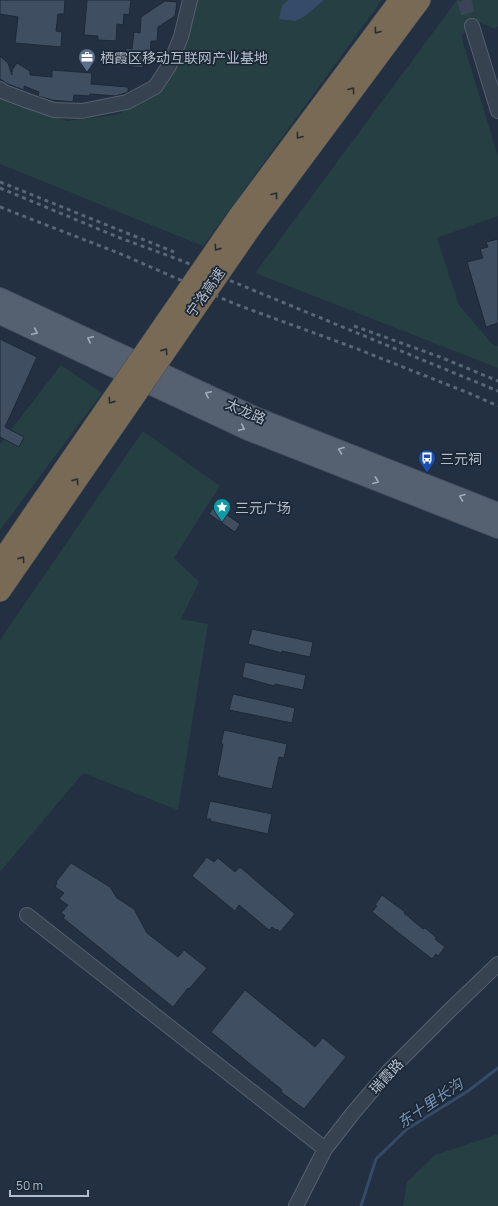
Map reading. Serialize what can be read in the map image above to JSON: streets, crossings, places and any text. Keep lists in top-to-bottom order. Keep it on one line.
{"streets":{"highway":["宁洛高速"],"main road":["太龙路"],"street":["瑞霞路"]},"water":["东十里长沟"],"places":{"office":["栖霞区移动互联网产业基地"],"bus stop":["三元祠"],"place":["三元广场"]},"scale_bar":"50 m"}
